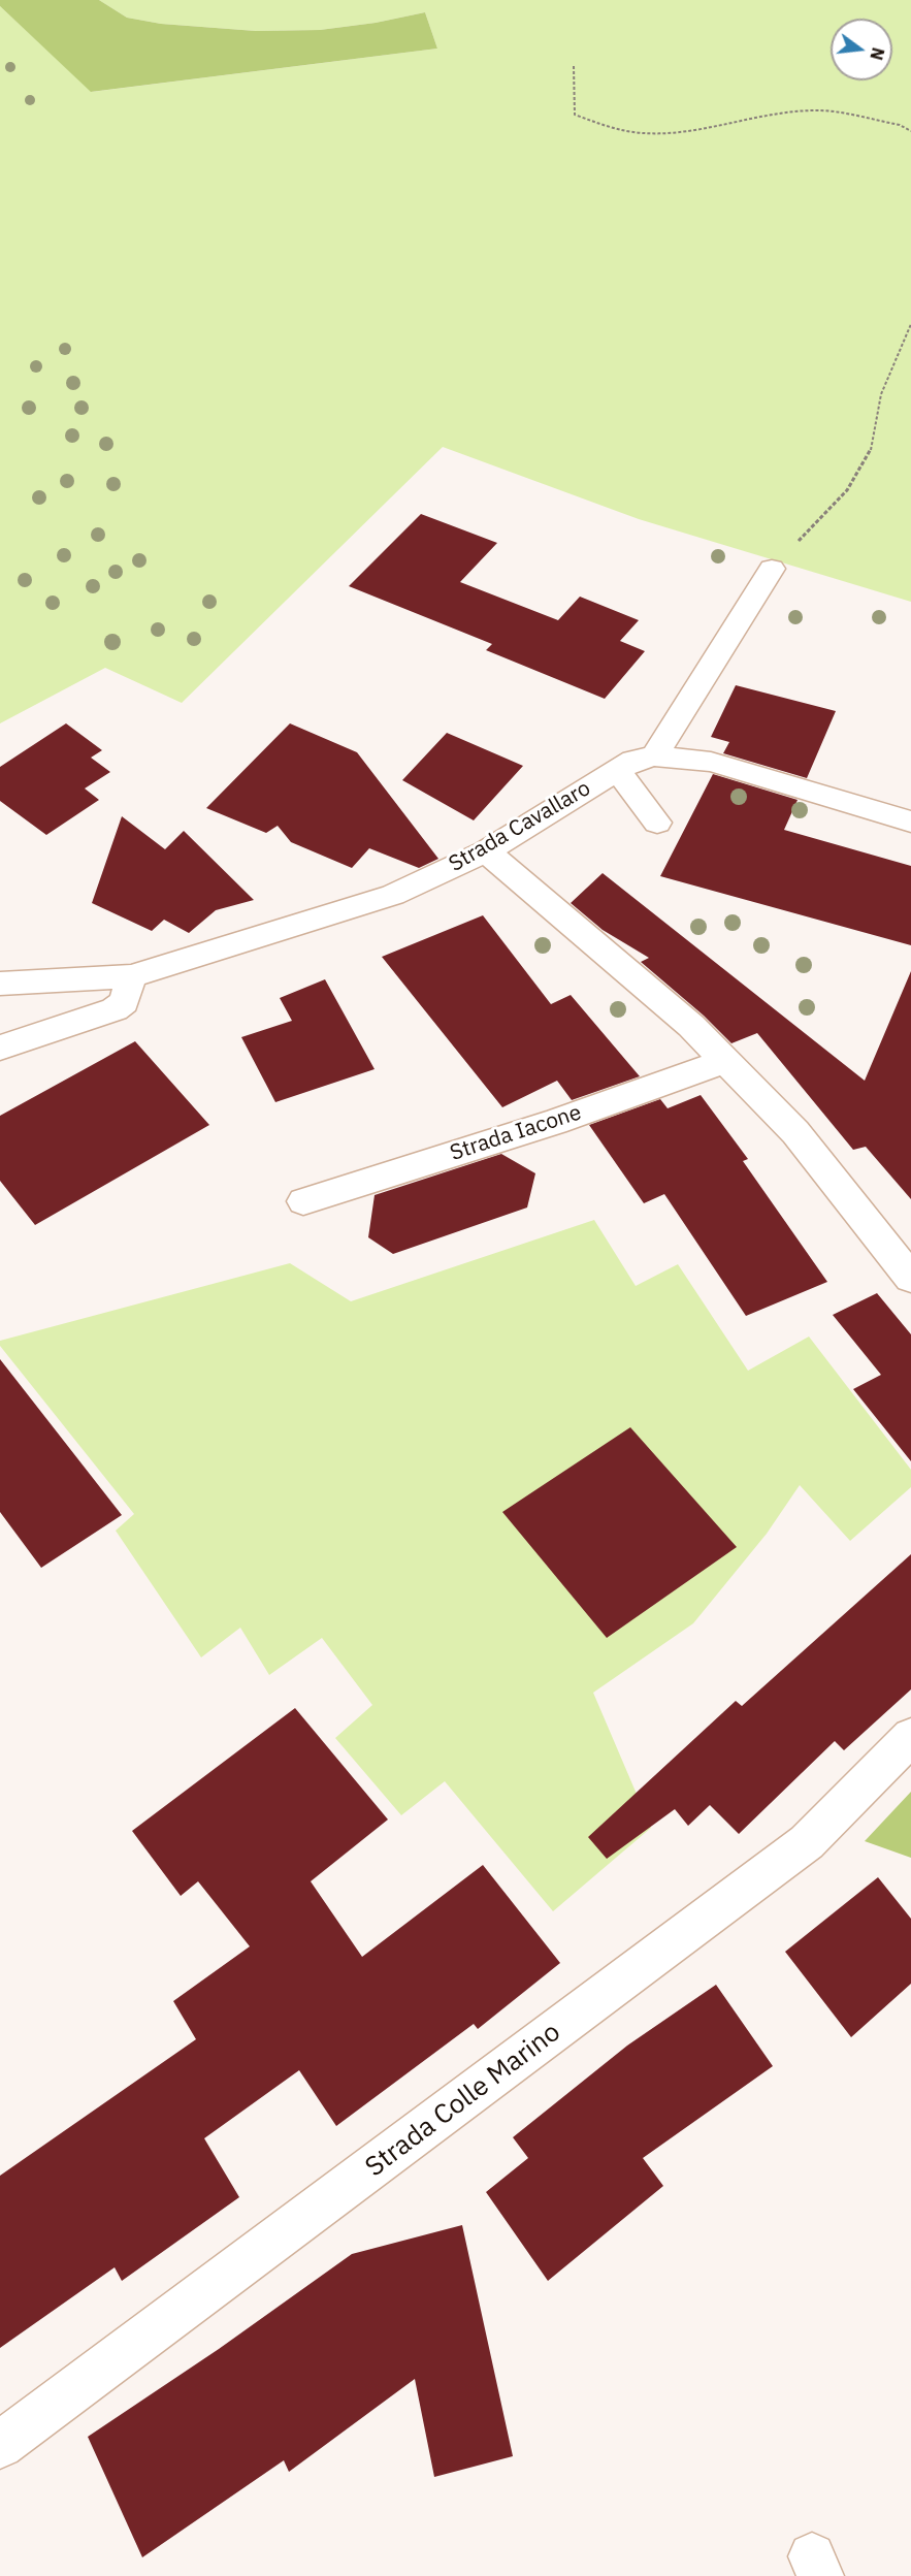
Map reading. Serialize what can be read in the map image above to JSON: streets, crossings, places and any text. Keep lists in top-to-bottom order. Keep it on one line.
{"streets":{"street":["Strada Cavallaro","Strada Iacone","Strada Colle Marino"]},"north":"right"}
